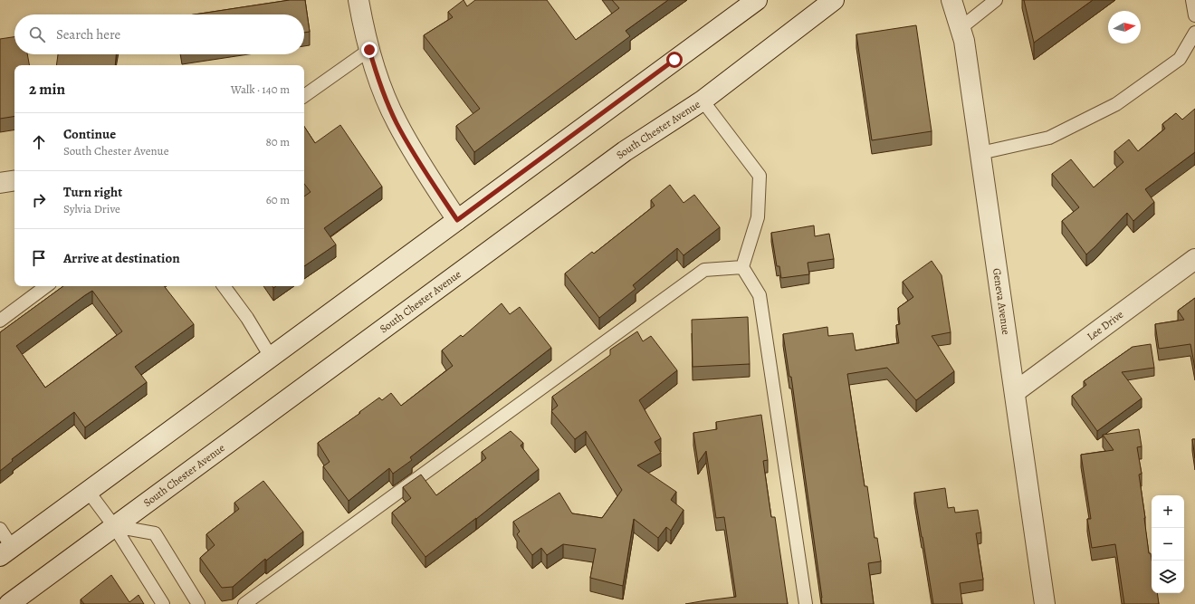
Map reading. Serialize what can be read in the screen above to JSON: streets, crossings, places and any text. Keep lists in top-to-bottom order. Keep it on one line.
{"streets":{"main road":["South Chester Avenue","Geneva Avenue","Lee Drive"]},"crossings":[["Geneva Avenue","Lee Drive"]],"north":"right","page":{"search":"Search here","heading":["2 min","Walk · 140 m"],"list":[["Continue","South Chester Avenue","80 m"],["Turn right","Sylvia Drive","60 m"],"Arrive at destination"],"map_buttons":["+","−"]}}
